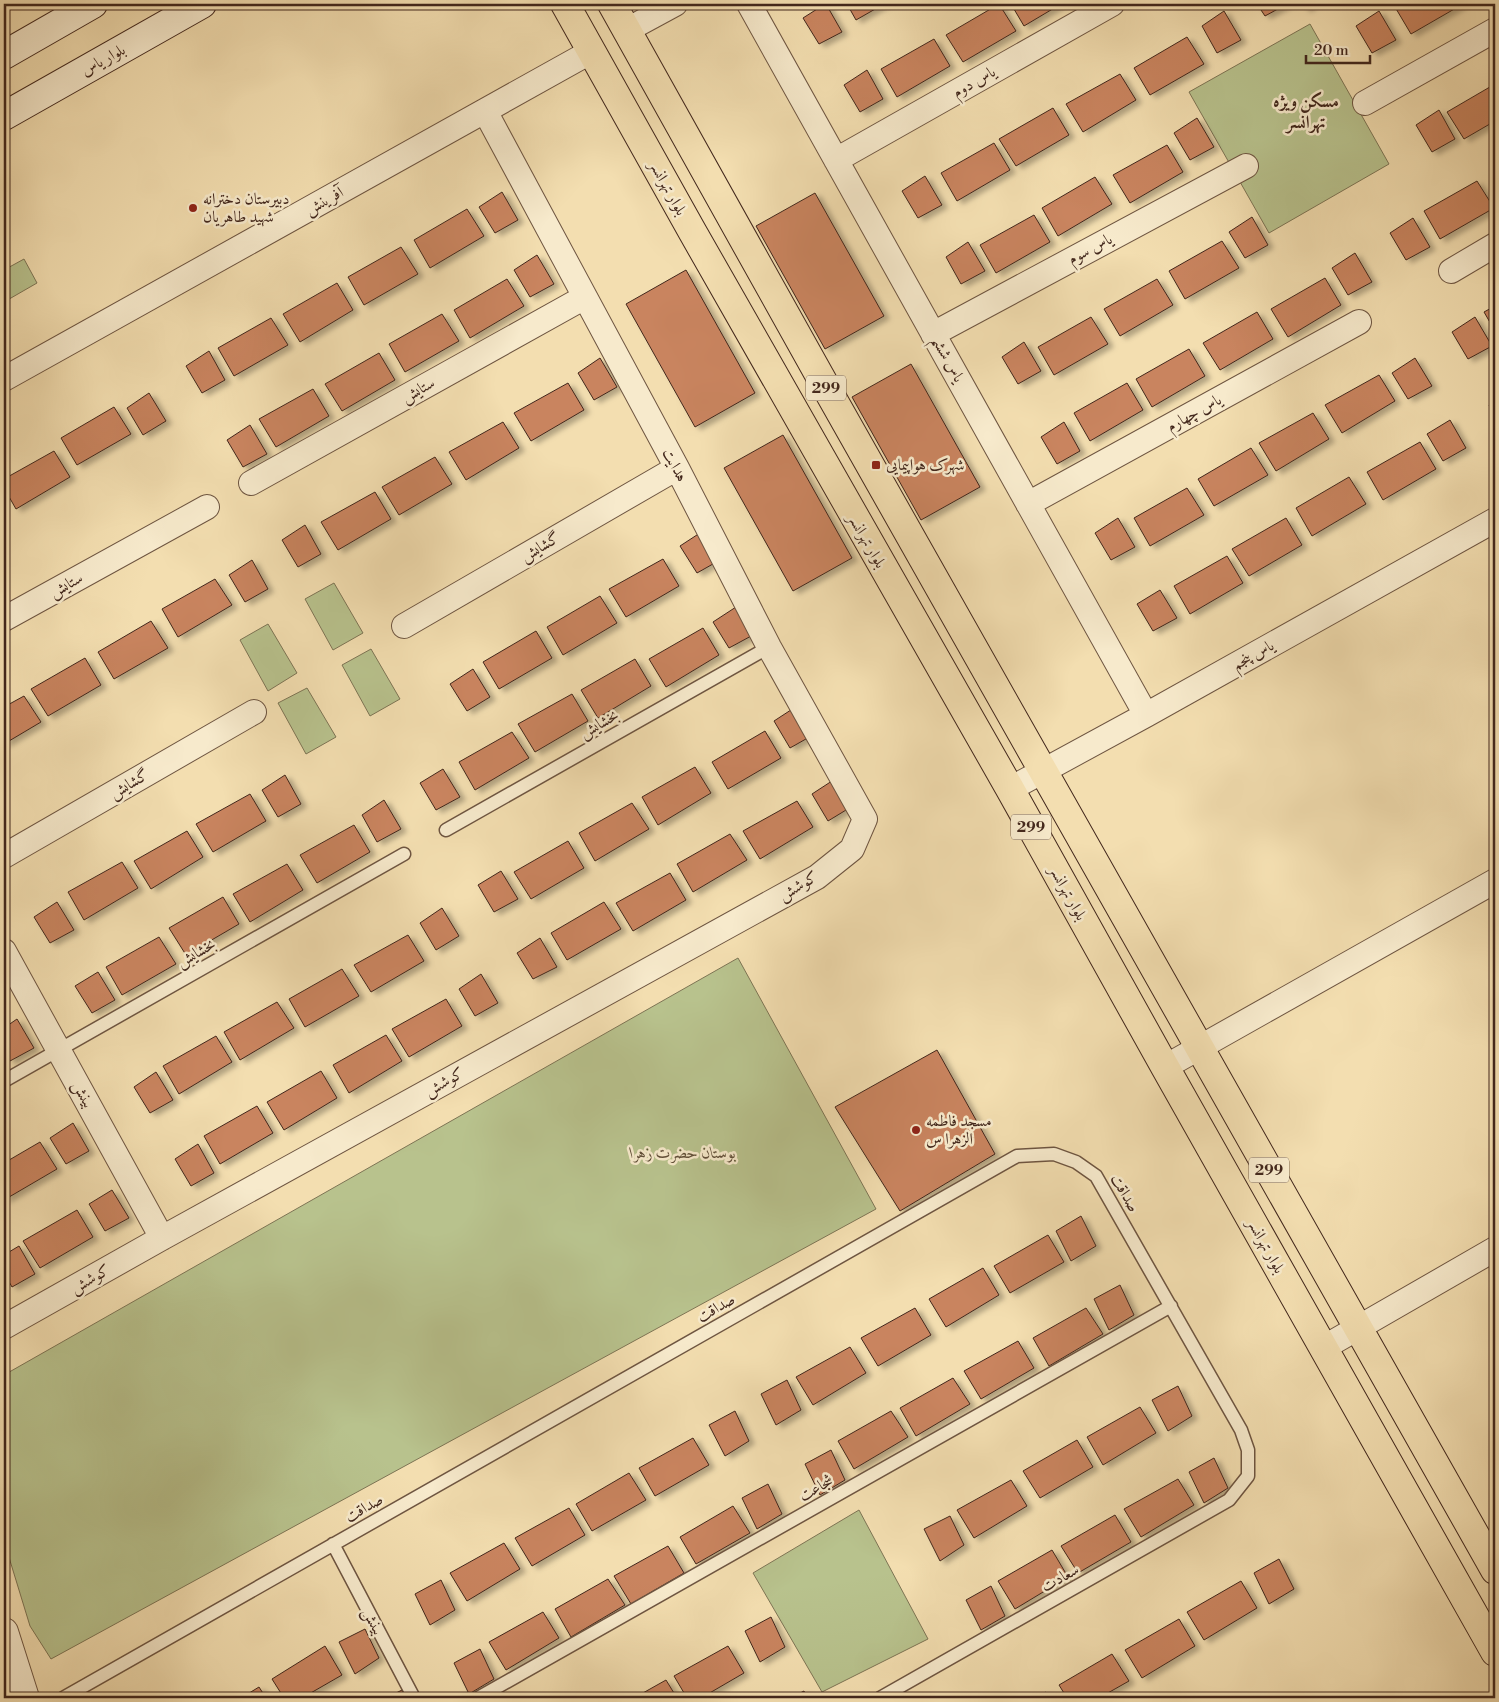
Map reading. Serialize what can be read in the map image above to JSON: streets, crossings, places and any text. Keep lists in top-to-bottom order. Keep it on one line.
{"streets":{"main road":["بلوار یاس","بلوار تهرانسر","299"],"street":["یاس دوم","آفرینش","یاس سوم","یاس ششم","ستایش","یاس چهارم","هدایت","گشایش","یاس پنجم","کوشش","بینش"],"lane":["بخشایش","صداقت","شجاعت","سعادت"]},"crossings":[["یاس دوم","یاس ششم"],["بلوار تهرانسر","آفرینش"],["بلوار تهرانسر","یاس پنجم"],["آفرینش","هدایت"],["یاس سوم","یاس ششم"],["یاس ششم","یاس چهارم"],["یاس ششم","یاس پنجم"],["299","یاس پنجم"],["ستایش","هدایت"],["هدایت","گشایش"],["هدایت","بخشایش"],["هدایت","کوشش"],["بخشایش","بینش"],["کوشش","بینش"],["بینش","صداقت"],["صداقت","شجاعت"],["صداقت","سعادت"]],"districts":["مسکن ویژه تهرانسر"],"parks":["بوستان حضرت زهرا"],"places":{"other":["دبیرستان دخترانه شهید طاهریان","مسجد فاطمه الزهرا س"],"transit":["شهرک هواپیمایی"]},"scale_bar":"20 m"}
